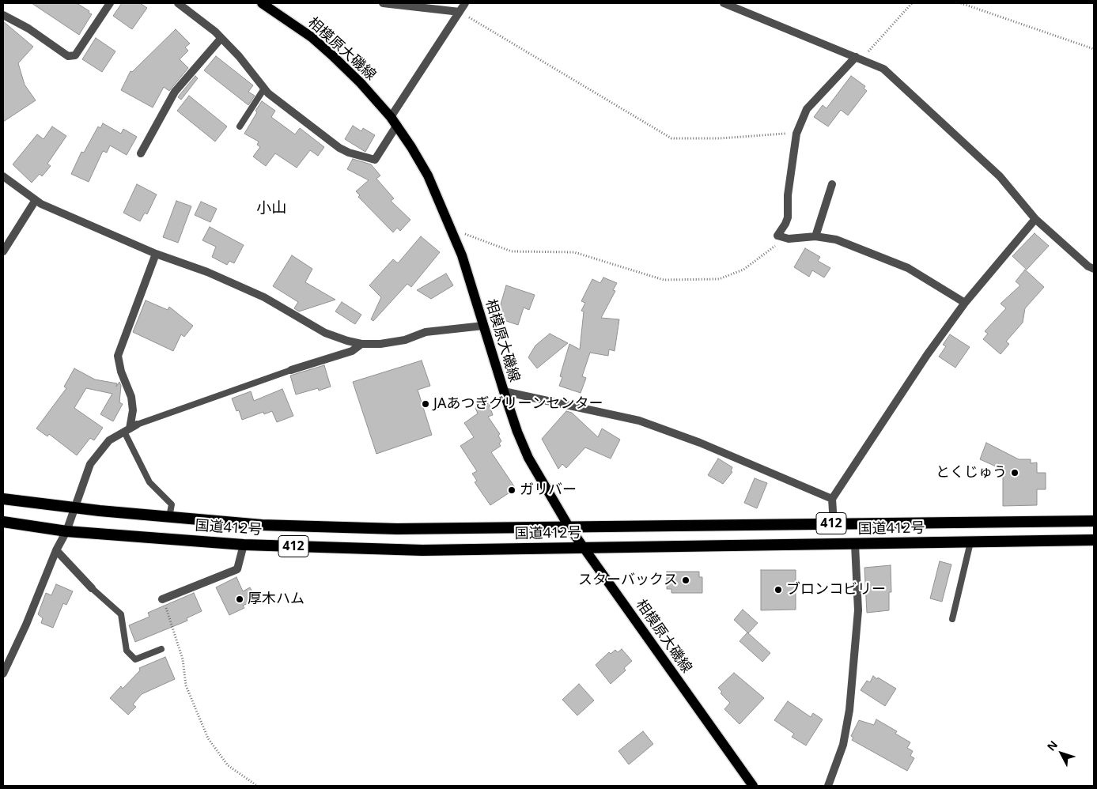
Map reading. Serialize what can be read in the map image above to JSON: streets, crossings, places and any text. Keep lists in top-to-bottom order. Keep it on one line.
{"streets":{"highway":["412","国道412号"],"main road":["相模原大磯線"]},"crossings":[["相模原大磯線","国道412号"]],"districts":["小山"],"places":["JAあつぎグリーンセンター","とくじゅう","ガリバー","スターバックス","ブロンコビリー","厚木ハム"],"north":"top left"}
